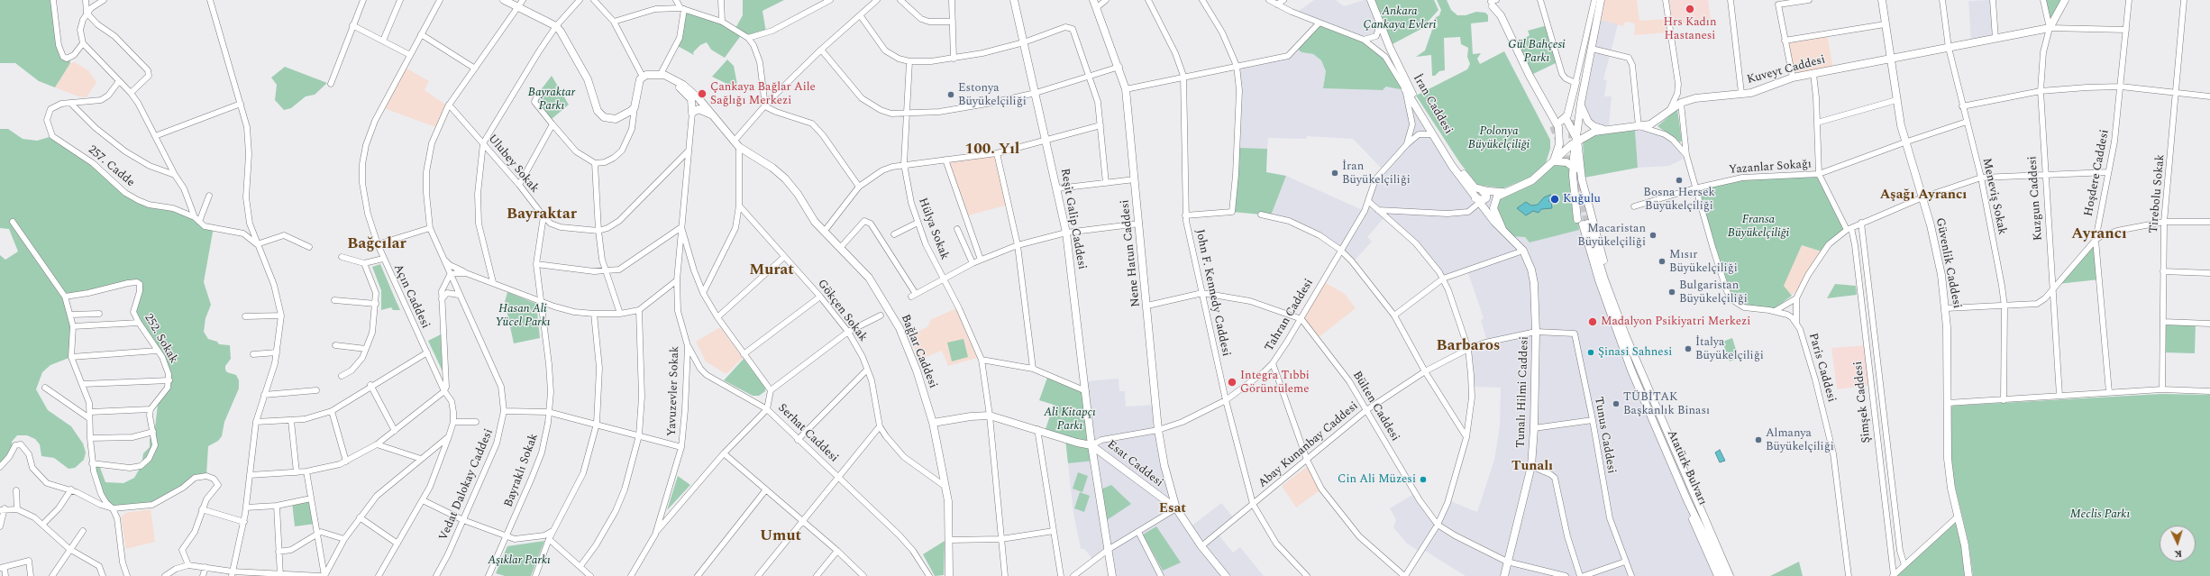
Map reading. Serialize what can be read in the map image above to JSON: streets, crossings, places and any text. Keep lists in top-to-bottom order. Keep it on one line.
{"streets":{"main road":["Kuveyt Caddesi","İran Caddesi","Reşit Galip Caddesi","Nene Hatun Caddesi","Güvenlik Caddesi","Bağlar Caddesi","Tunalı Hilmi Caddesi","Esat Caddesi","Atatürk Bulvarı"],"street":["Ulubey Sokak","257. Cadde","Yazanlar Sokağı","Hoşdere Caddesi","Tirebolu Sokak","Meneviş Sokak","Kuzgun Caddesi","Hülya Sokak","John F. Kennedy Caddesi","Açın Caddesi","Gökçen Sokak","Tahran Caddesi","252. Sokak","Paris Caddesi","Yavuzevler Sokak","Şimşek Caddesi","Bülten Caddesi","Serhat Caddesi","Tunus Caddesi","Abay Kunanbay Caddesi","Bayraklı Sokak","Vedat Dalokay Caddesi"]},"crossings":[["Kuveyt Caddesi","Meneviş Sokak"],["Kuveyt Caddesi","Kuzgun Caddesi"],["Kuveyt Caddesi","Güvenlik Caddesi"],["Kuveyt Caddesi","Paris Caddesi"],["İran Caddesi","Tahran Caddesi"],["İran Caddesi","Tunalı Hilmi Caddesi"],["Ulubey Sokak","Yavuzevler Sokak"],["Ulubey Sokak","Bayraklı Sokak"],["Ulubey Sokak","Vedat Dalokay Caddesi"],["Yazanlar Sokağı","Meneviş Sokak"],["Yazanlar Sokağı","Güvenlik Caddesi"],["Yazanlar Sokağı","Paris Caddesi"],["Yazanlar Sokağı","Şimşek Caddesi"],["Reşit Galip Caddesi","Tahran Caddesi"],["Reşit Galip Caddesi","Esat Caddesi"],["Hülya Sokak","Esat Caddesi"],["Nene Hatun Caddesi","Tahran Caddesi"],["Nene Hatun Caddesi","Esat Caddesi"],["John F. Kennedy Caddesi","Tahran Caddesi"],["John F. Kennedy Caddesi","Abay Kunanbay Caddesi"],["Tahran Caddesi","Bülten Caddesi"],["Tahran Caddesi","Esat Caddesi"],["Bağlar Caddesi","Yavuzevler Sokak"],["Bağlar Caddesi","Esat Caddesi"],["Tunalı Hilmi Caddesi","Bülten Caddesi"],["Tunalı Hilmi Caddesi","Tunus Caddesi"],["Tunalı Hilmi Caddesi","Abay Kunanbay Caddesi"],["Bülten Caddesi","Abay Kunanbay Caddesi"],["Tunus Caddesi","Abay Kunanbay Caddesi"],["Abay Kunanbay Caddesi","Esat Caddesi"]],"districts":["100. Yıl","Aşağı Ayrancı","Bayraktar","Ayrancı","Bağcılar","Murat","Barbaros","Tunalı","Esat","Umut"],"parks":["Ankara Çankaya Evleri","Gül Bahçesi Parkı","Bayraktar Parkı","Polonya Büyükelçiliği","Fransa Büyükelçiliği","Hasan Ali Yücel Parkı","Ali Kitapçı Parkı","Meclis Parkı","Aşıklar Parkı"],"places":["Hrs Kadın Hastanesi","Çankaya Bağlar Aile Sağlığı Merkezi","Estonya Büyükelçiliği","İran Büyükelçiliği","Bosna Hersek Büyükelçiliği","Kuğulu","Macaristan Büyükelçiliği","Mısır Büyükelçiliği","Bulgaristan Büyükelçiliği","Madalyon Psikiyatri Merkezi","İtalya Büyükelçiliği","Şinasi Sahnesi","Integra Tıbbi Görüntüleme","TÜBİTAK Başkanlık Binası","Almanya Büyükelçiliği","Cin Ali Müzesi"],"north":"bottom"}
